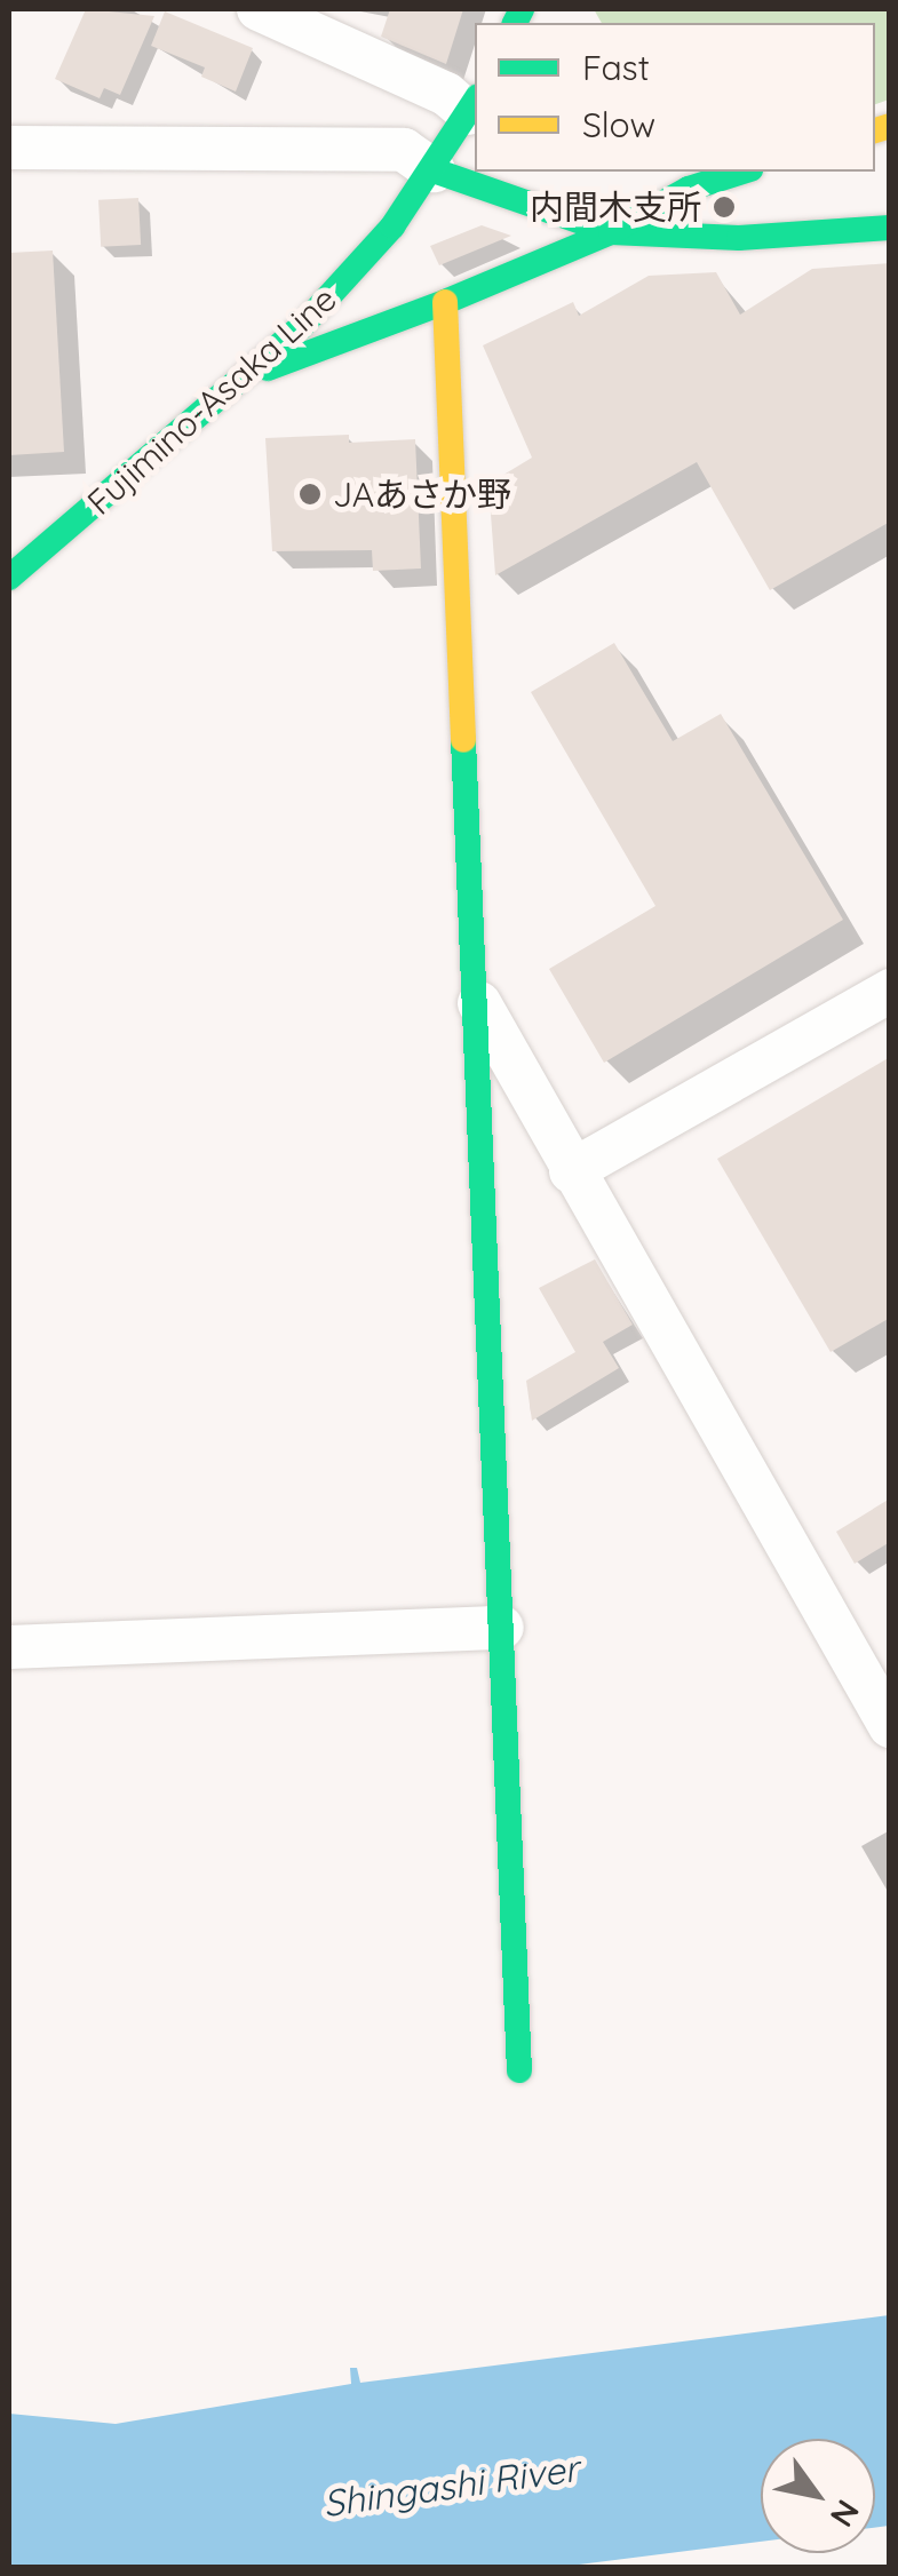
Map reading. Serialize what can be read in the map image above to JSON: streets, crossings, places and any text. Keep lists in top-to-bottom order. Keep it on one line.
{"streets":{"street":["Fujimino-Asaka Line"]},"water":["Shingashi River"],"places":["内間木支所","JAあさか野"],"legend":["Fast","Slow"],"north":"bottom right"}
